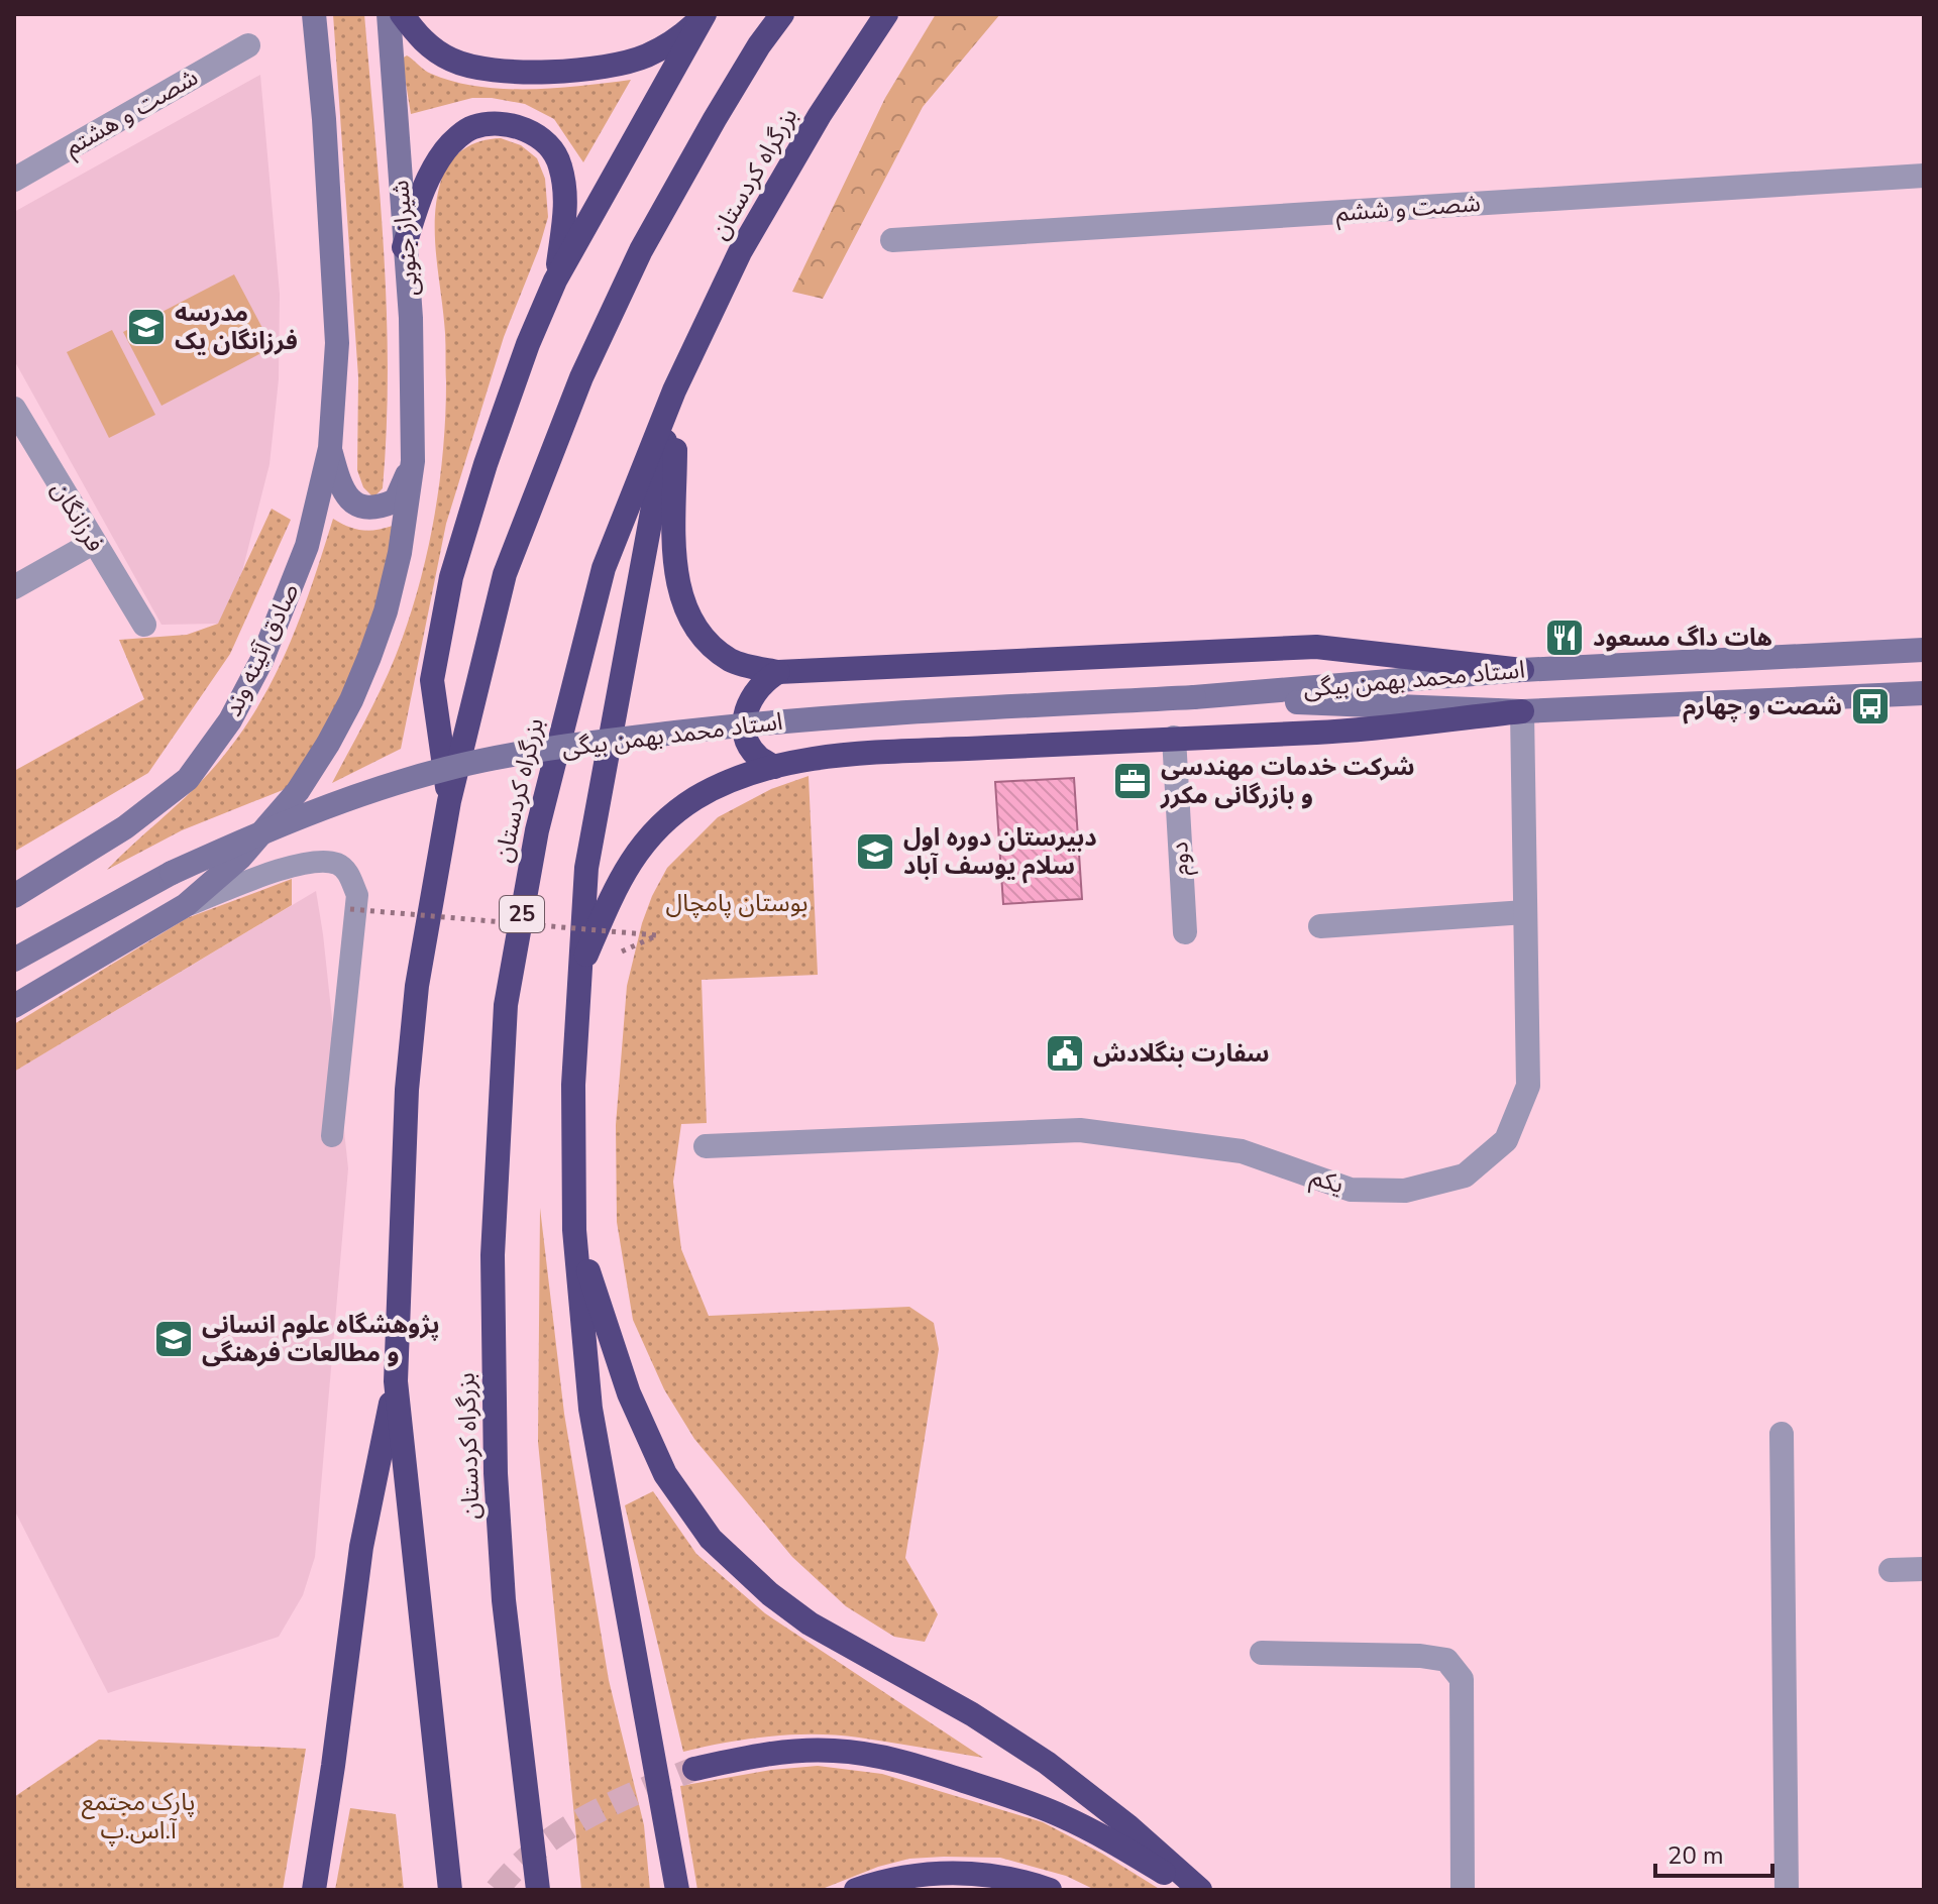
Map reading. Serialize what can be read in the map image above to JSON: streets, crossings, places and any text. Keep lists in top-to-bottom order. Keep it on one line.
{"streets":{"highway":["بزرگراه کردستان","25"],"main road":["شیراز جنوبی","صادق آئینه وند","استاد محمد بهمن بیگی"],"street":["شصت و هشتم","شصت و ششم","فرزانگان","دوم","یکم"]},"crossings":[["استاد محمد بهمن بیگی","یکم"]],"parks":["بوستان پامچال","پارک مجتمع آ.اس.پ"],"places":{"school or university":["مدرسه فرزانگان یک","دبیرستان دوره اول سلام یوسف آباد","پژوهشگاه علوم انسانی و مطالعات فرهنگی"],"restaurant":["هات داگ مسعود"],"bus stop":["شصت و چهارم"],"office":["شرکت خدمات مهندسی و بازرگانی مکرر"],"public building":["سفارت بنگلادش"]},"scale_bar":"20 m"}
